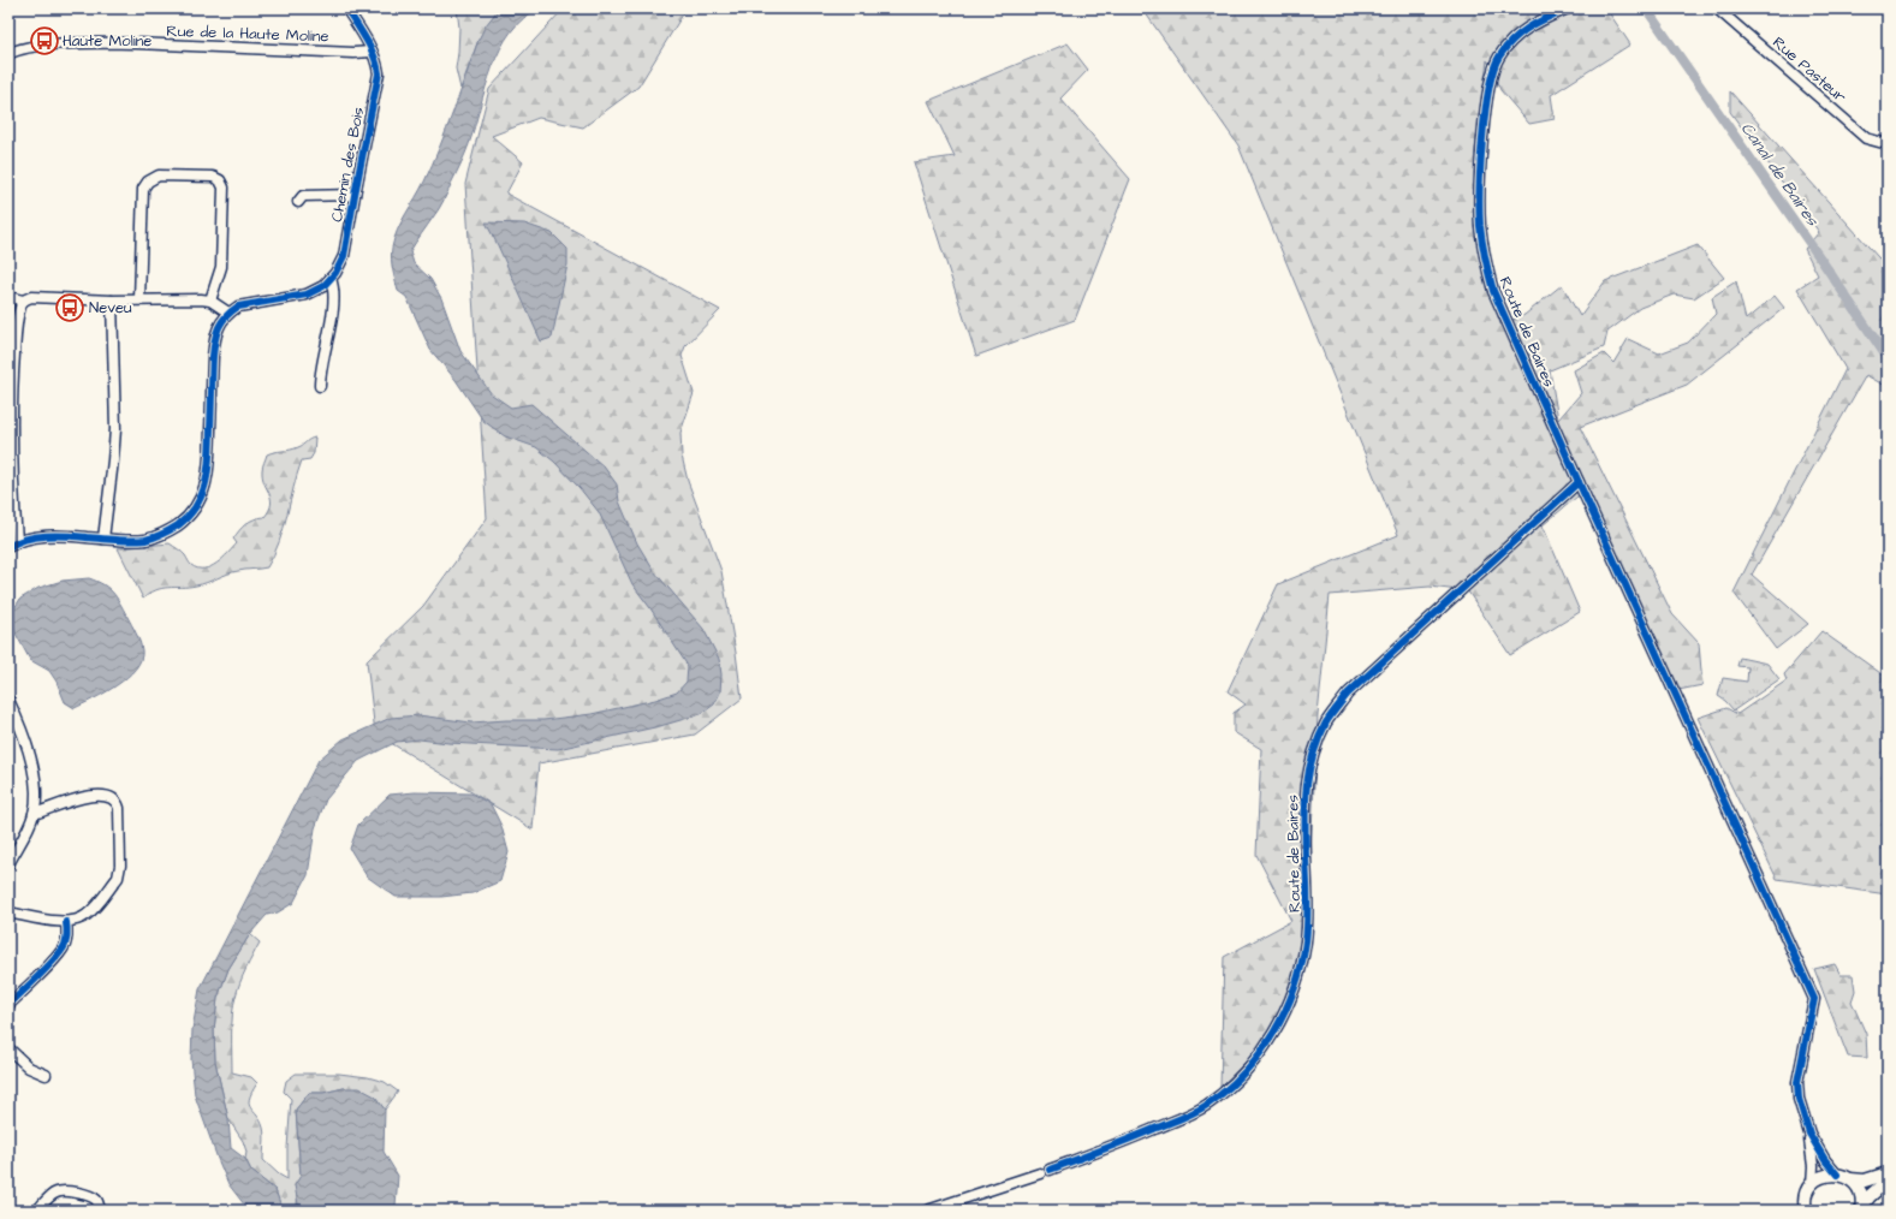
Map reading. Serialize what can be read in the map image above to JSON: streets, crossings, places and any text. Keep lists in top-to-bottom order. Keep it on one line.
{"streets":{"street":["Rue de la Haute Moline","Rue Pasteur","Chemin des Bois","Route de Baires"]},"crossings":[["Rue de la Haute Moline","Chemin des Bois"]],"water":["Canal de Baires"],"places":{"bus stop":["Haute Moline","Neveu"]}}
